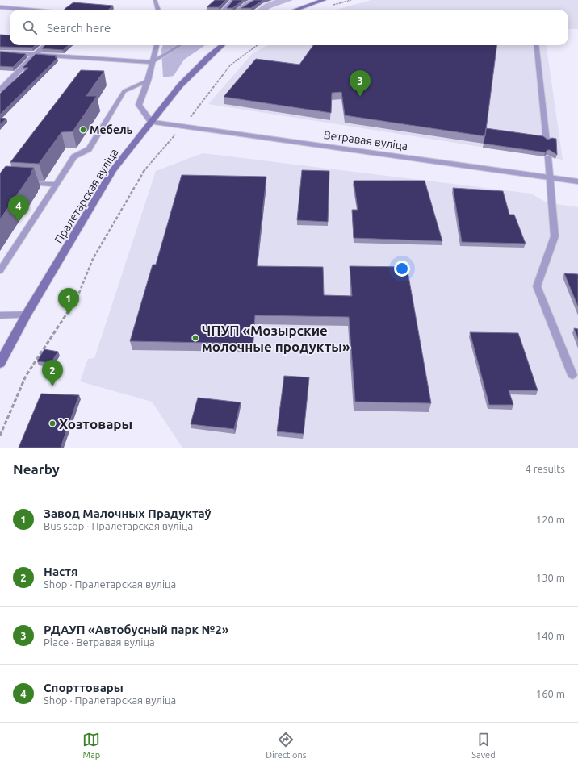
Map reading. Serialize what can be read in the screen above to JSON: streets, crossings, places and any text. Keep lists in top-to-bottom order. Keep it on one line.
{"streets":{"main road":["Пралетарская вуліца"],"street":["Ветравая вуліца"]},"crossings":[["Ветравая вуліца","Пралетарская вуліца"]],"places":["Мебель","ЧПУП «Мозырские молочные продукты»","Хозтовары"],"page":{"search":"Search here","pins":["3","4","1","2"],"heading":["Nearby","4 results"],"list":[{"mark":"1","name":"Завод Малочных Прадуктаў","note":"Bus stop · Пралетарская вуліца","value":"120 m"},{"mark":"2","name":"Настя","note":"Shop · Пралетарская вуліца","value":"130 m"},{"mark":"3","name":"РДАУП «Автобусный парк №2»","note":"Place · Ветравая вуліца","value":"140 m"},{"mark":"4","name":"Спорттовары","note":"Shop · Пралетарская вуліца","value":"160 m"}],"nav":["Map","Directions","Saved"]}}
